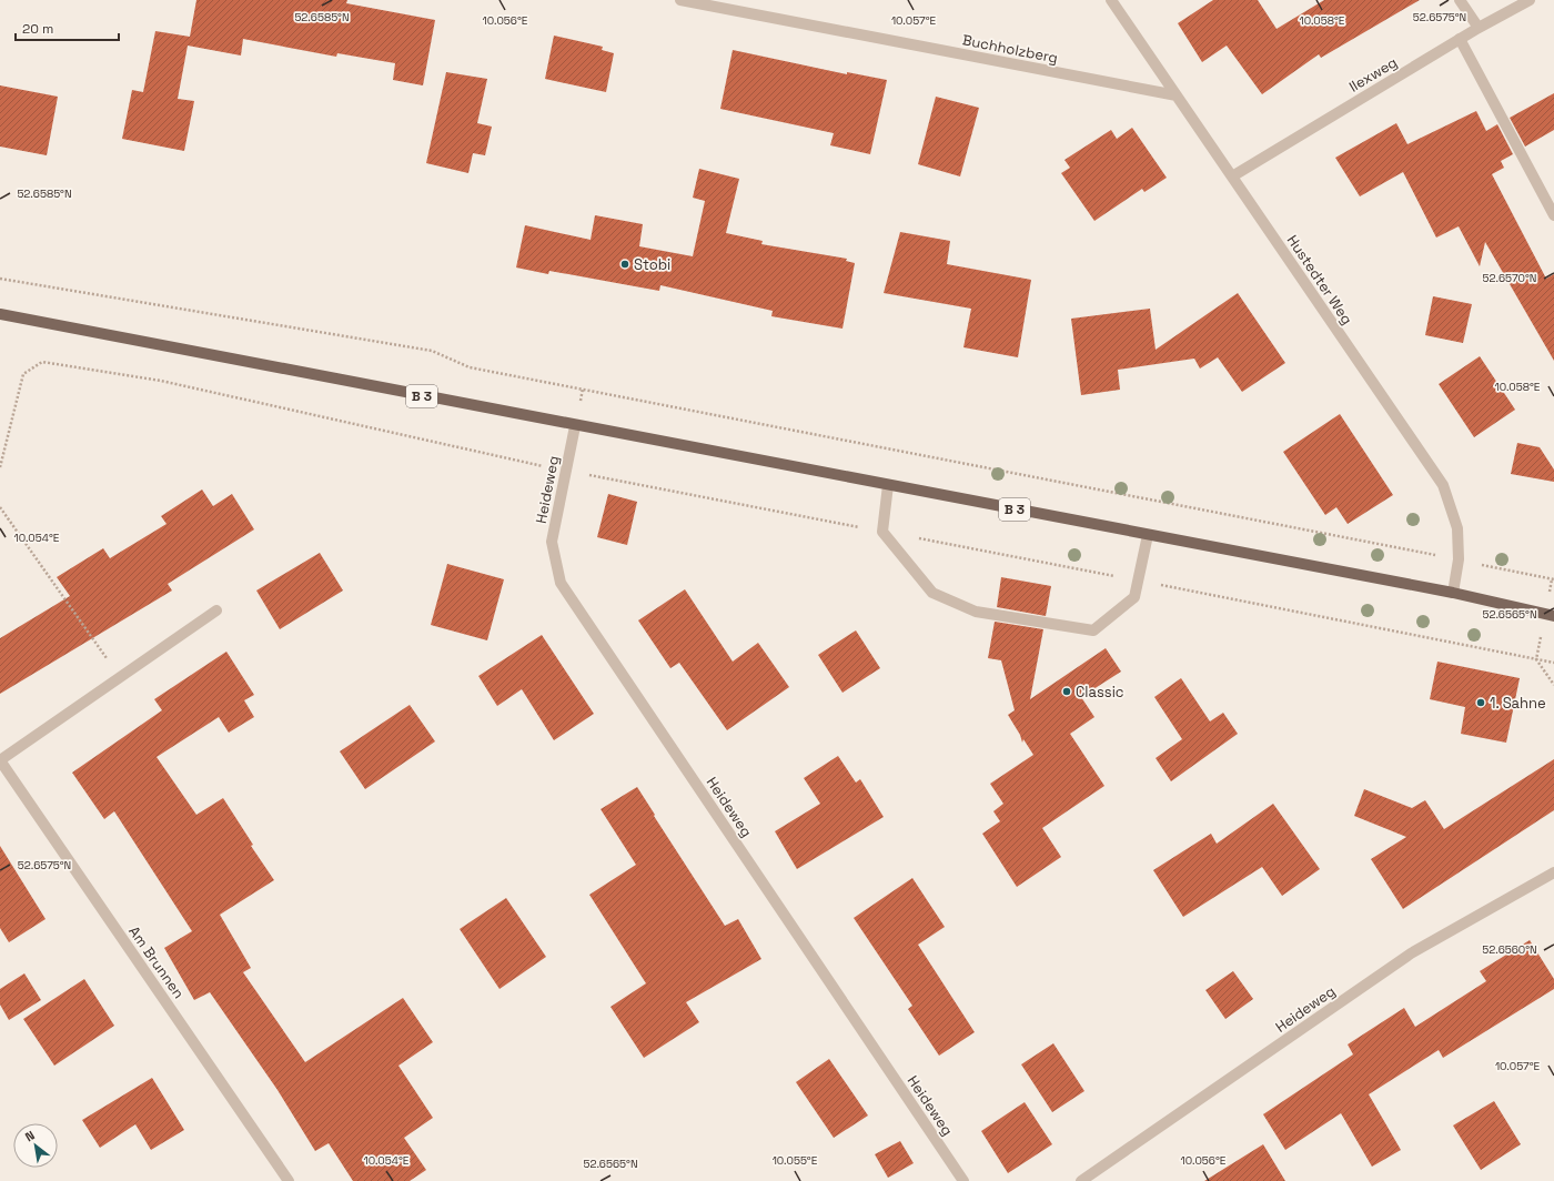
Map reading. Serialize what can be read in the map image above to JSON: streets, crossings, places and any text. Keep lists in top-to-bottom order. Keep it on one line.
{"streets":{"main road":["B 3"],"street":["Buchholzberg","Ilexweg","Hustedter Weg","Heideweg","Am Brunnen"]},"crossings":[["Buchholzberg","Hustedter Weg"],["Ilexweg","Hustedter Weg"],["Hustedter Weg","B 3"],["B 3","Heideweg"]],"places":["Stobi","Classic","1. Sahne"],"scale_bar":"20 m","north":"top left","coordinates":["52.6585°N","52.6575°N","10.056°E","10.057°E","10.058°E","52.6570°N","10.054°E","52.6565°N","52.6560°N","10.055°E"]}
